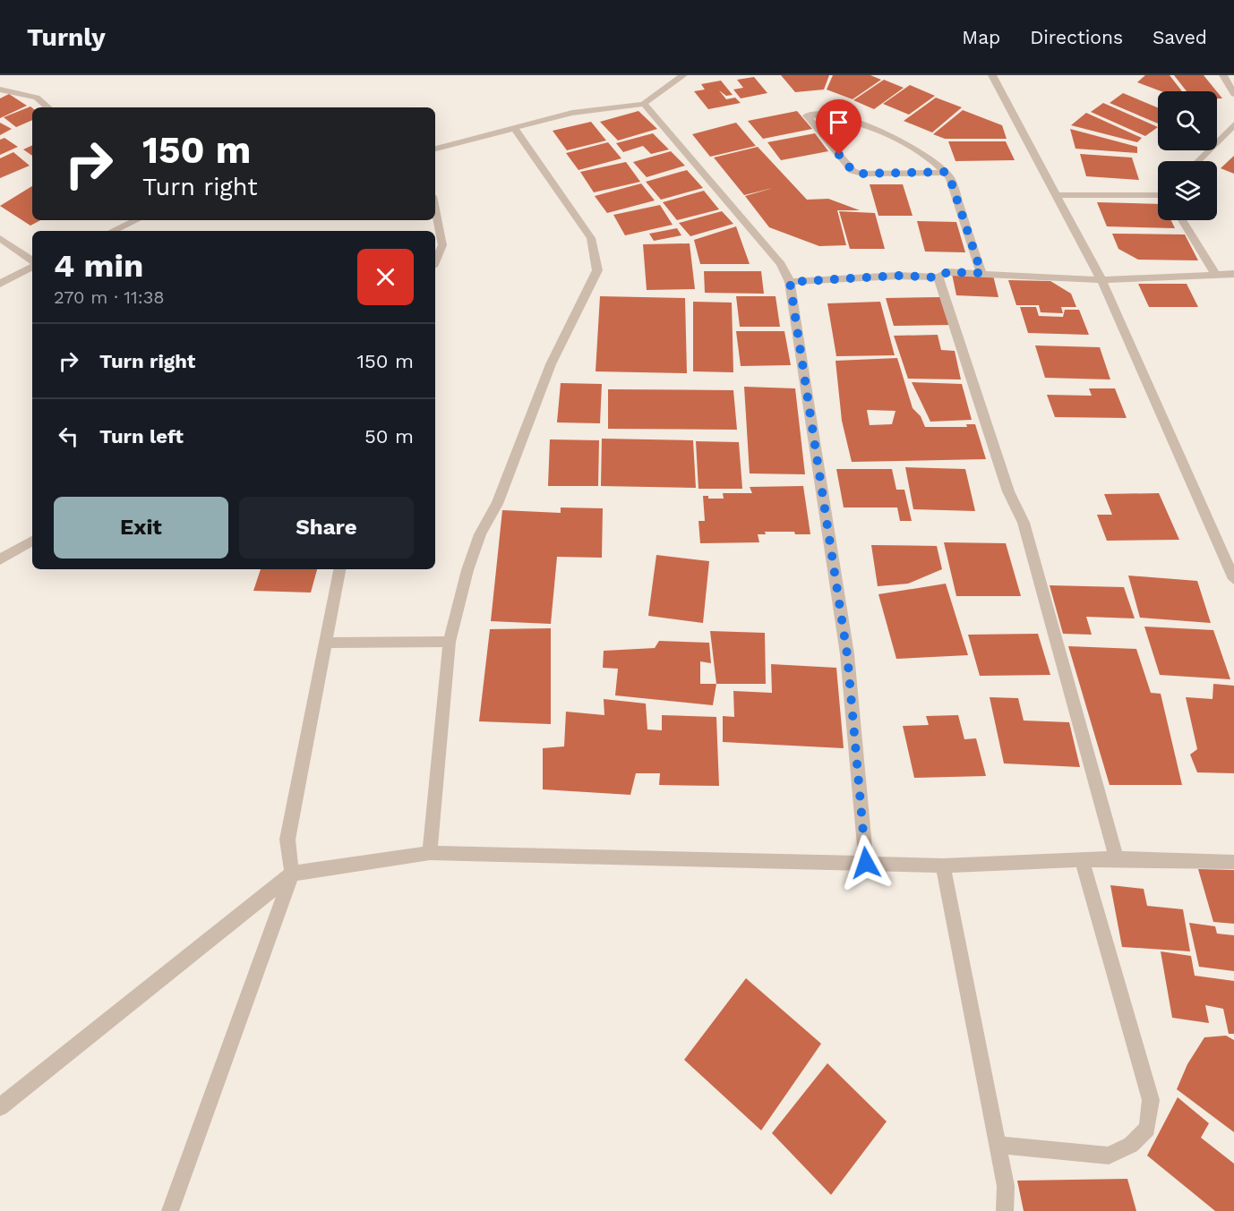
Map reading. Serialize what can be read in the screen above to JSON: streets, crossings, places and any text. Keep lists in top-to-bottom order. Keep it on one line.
{"page":{"header":"Turnly","nav":["Map","Directions","Saved"],"turn":["150 m","Turn right"],"heading":["4 min","270 m · 11:38"],"list":[{"name":"Turn right","value":"150 m"},{"name":"Turn left","value":"50 m"}],"buttons":["Exit","Share"]}}
